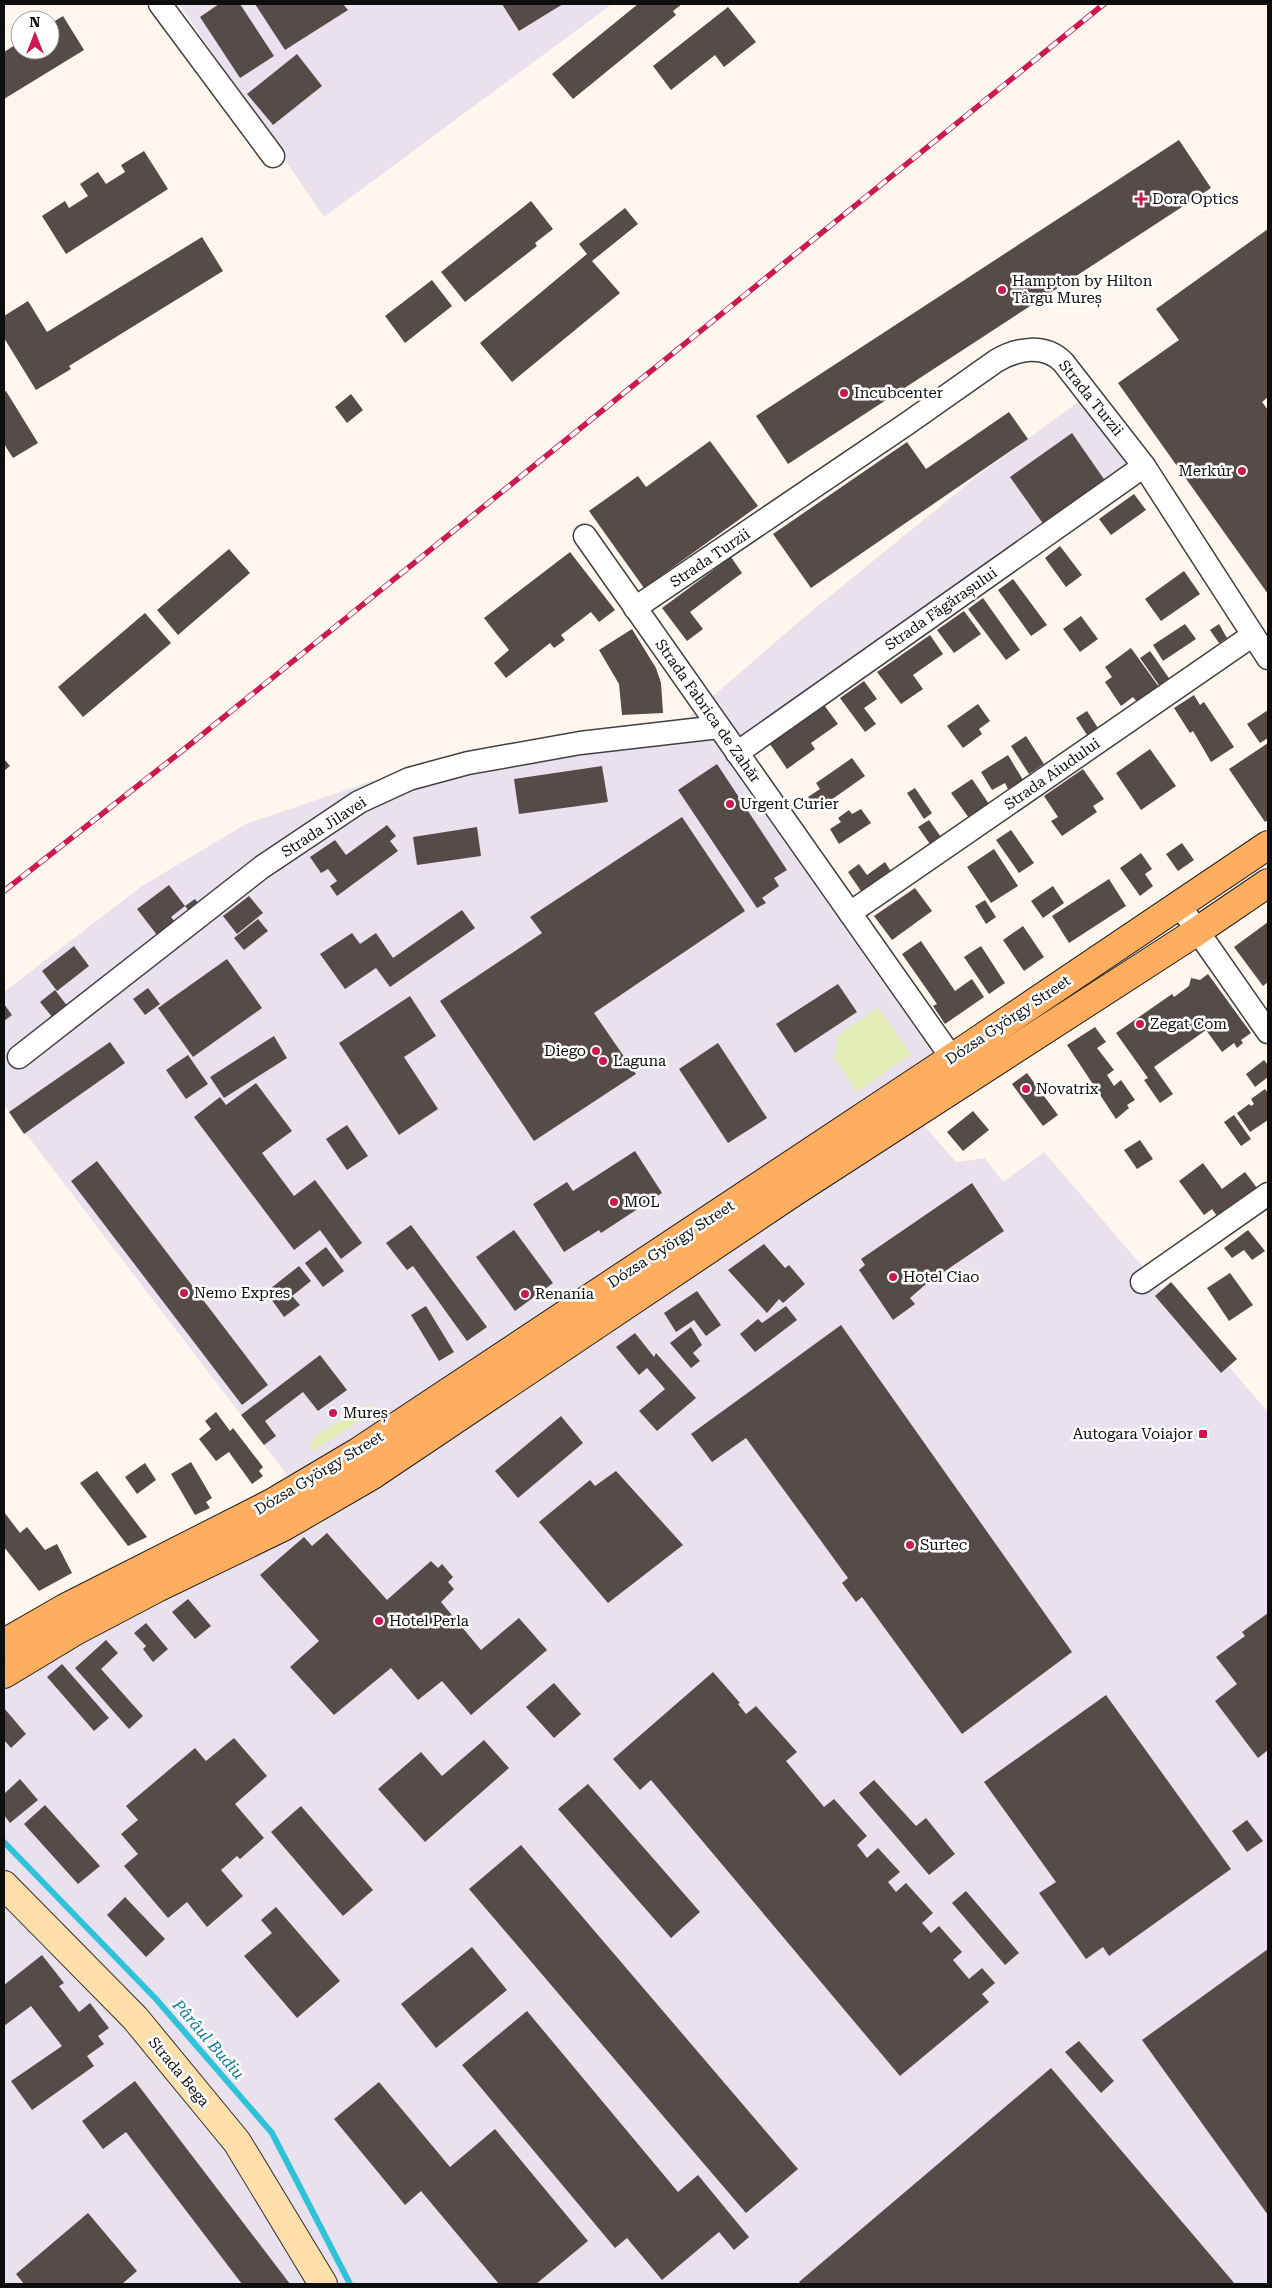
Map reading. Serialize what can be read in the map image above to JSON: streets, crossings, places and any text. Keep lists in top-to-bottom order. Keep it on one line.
{"streets":{"main road":["Dózsa György Street","Strada Bega"],"street":["Strada Turzii","Strada Făgărașului","Strada Fabrica de Zahăr","Strada Aiudului","Strada Jilavei"]},"crossings":[["Strada Turzii","Strada Făgărașului"],["Strada Turzii","Strada Fabrica de Zahăr"],["Strada Turzii","Strada Aiudului"],["Strada Făgărașului","Strada Fabrica de Zahăr"],["Strada Fabrica de Zahăr","Strada Aiudului"],["Strada Fabrica de Zahăr","Strada Jilavei"],["Strada Fabrica de Zahăr","Dózsa György Street"]],"water":["Pârâul Budiu"],"places":{"health":["Dora Optics"],"other":["Hampton by Hilton Târgu Mureș","Incubcenter","Merkúr","Urgent Curier","Zegat Com","Diego","Laguna","Novatrix","MOL","Hotel Ciao","Nemo Expres","Renania","Mureș","Surtec","Hotel Perla"],"transit":["Autogara Voiajor"]},"north":"top"}
